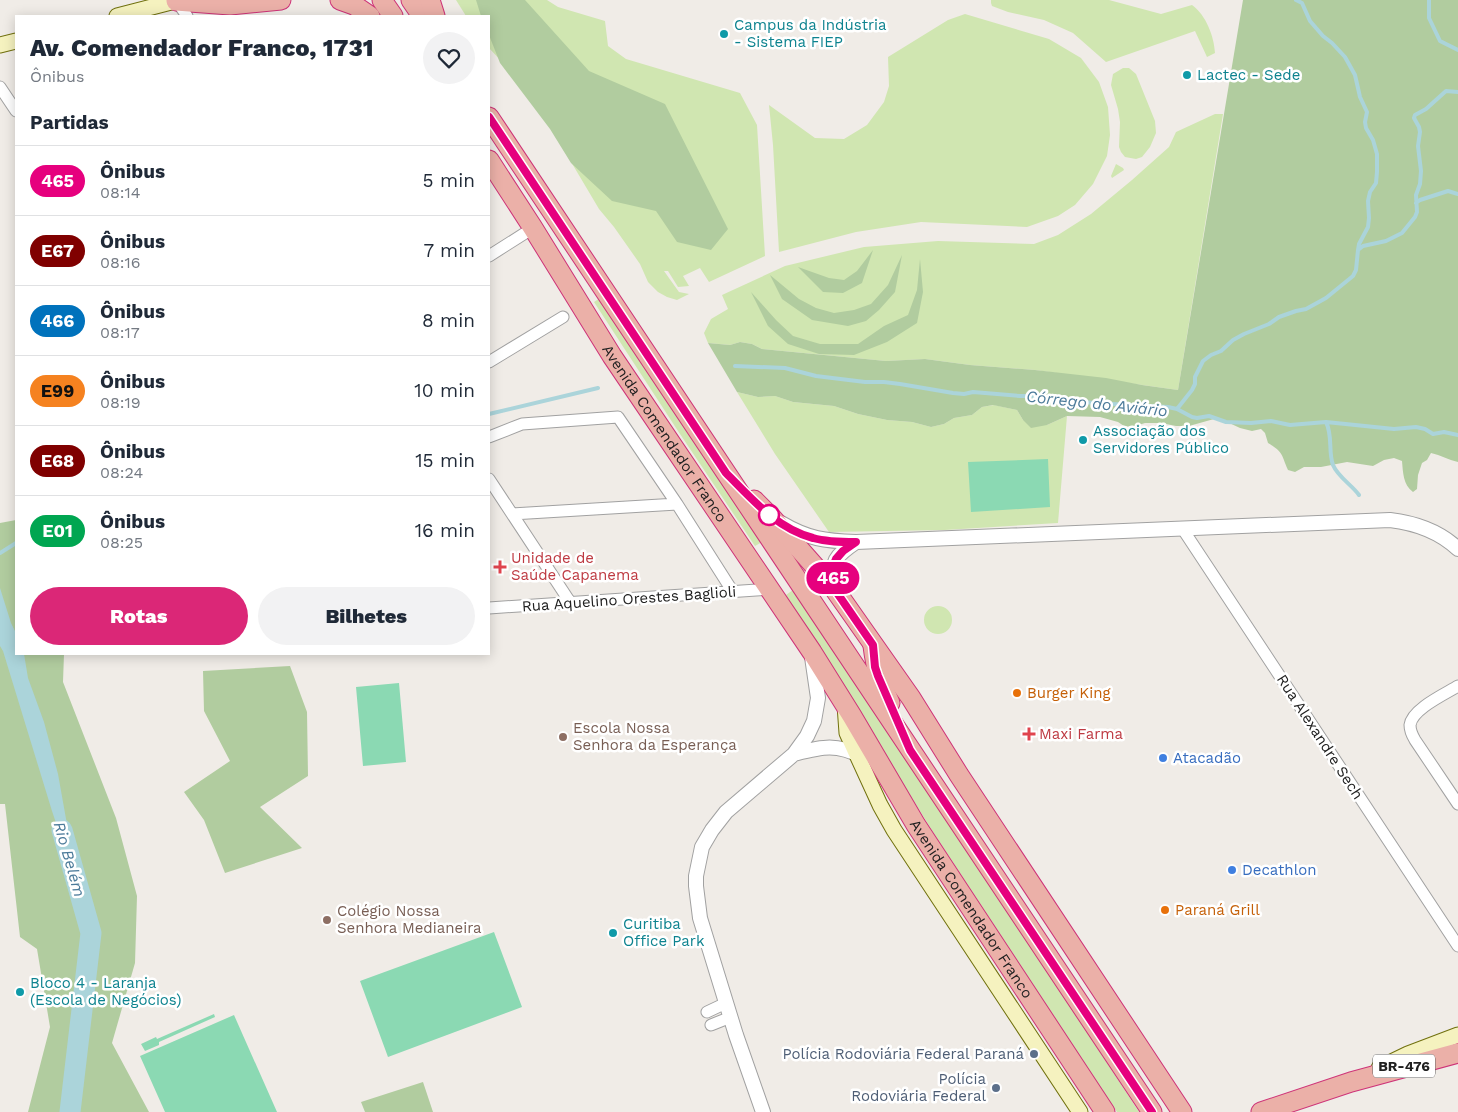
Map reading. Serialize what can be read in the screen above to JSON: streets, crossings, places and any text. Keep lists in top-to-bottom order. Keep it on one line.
{"streets":{"highway":["Avenida Comendador Franco","BR-476"],"street":["Rua Aquelino Orestes Baglioli","Rua Alexandre Sech"]},"crossings":[["Avenida Comendador Franco","Rua Aquelino Orestes Baglioli"]],"water":["Córrego do Aviário","Rio Belém"],"places":{"other":["Campus da Indústria - Sistema FIEP","Lactec - Sede","Associação dos Servidores Público","Burger King","Escola Nossa Senhora da Esperança","Atacadão","Decathlon","Paraná Grill","Colégio Nossa Senhora Medianeira","Curitiba Office Park","Bloco 4 - Laranja (Escola de Negócios)","Polícia Rodoviária Federal Paraná","Polícia Rodoviária Federal"],"health":["Unidade de Saúde Capanema","Maxi Farma"]},"lines":["bus line 465"],"page":{"on_map":"465","heading":[["Av. Comendador Franco, 1731","Ônibus"],"Partidas"],"list":[{"mark":"465","name":"Ônibus","note":"08:14","value":"5 min"},{"mark":"E67","name":"Ônibus","note":"08:16","value":"7 min"},{"mark":"466","name":"Ônibus","note":"08:17","value":"8 min"},{"mark":"E99","name":"Ônibus","note":"08:19","value":"10 min"},{"mark":"E68","name":"Ônibus","note":"08:24","value":"15 min"},{"mark":"E01","name":"Ônibus","note":"08:25","value":"16 min"}],"buttons":["Rotas","Bilhetes"]}}
